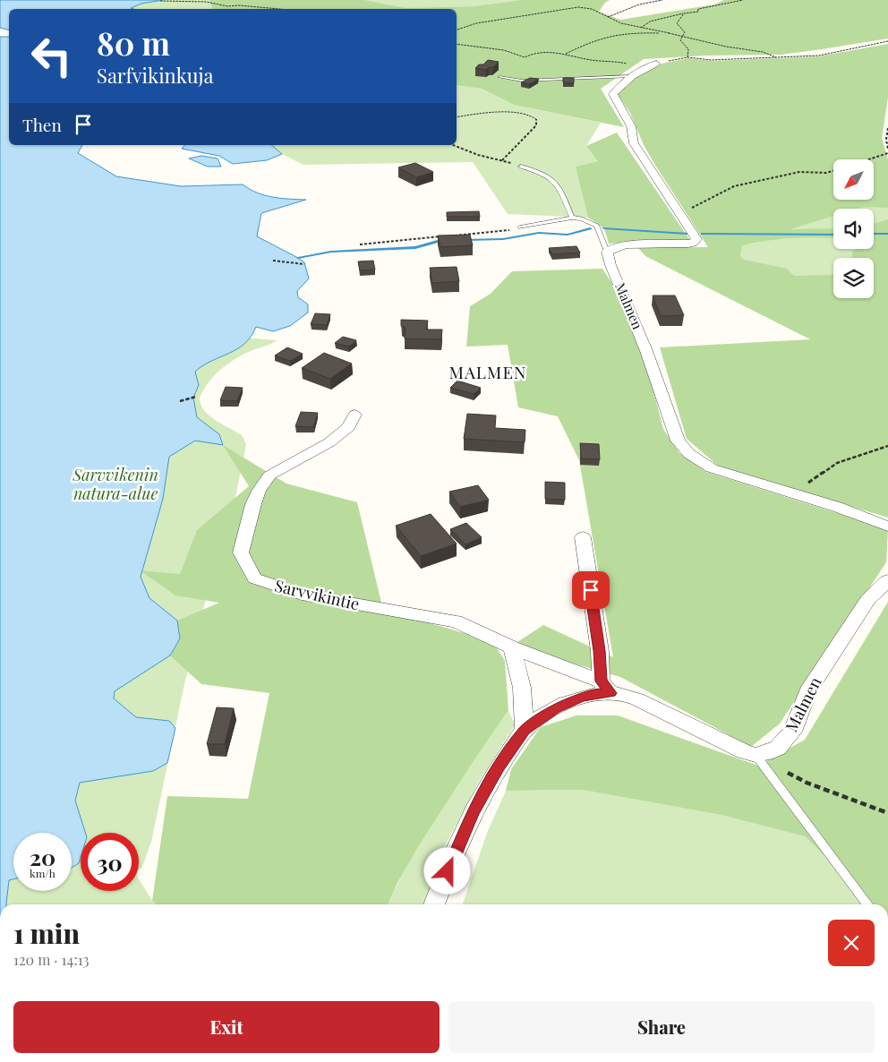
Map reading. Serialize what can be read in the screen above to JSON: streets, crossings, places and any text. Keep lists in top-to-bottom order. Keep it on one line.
{"streets":{"street":["Malmen","Sarvvikintie"]},"districts":["MALMEN"],"parks":["Sarvvikenin natura-alue"],"north":"bottom left","page":{"turn":["80 m","Sarfvikinkuja"],"then":"Then","speed":"20 km/h","limit":"30","heading":["1 min","120 m · 14:13"],"buttons":["Exit","Share"]}}
